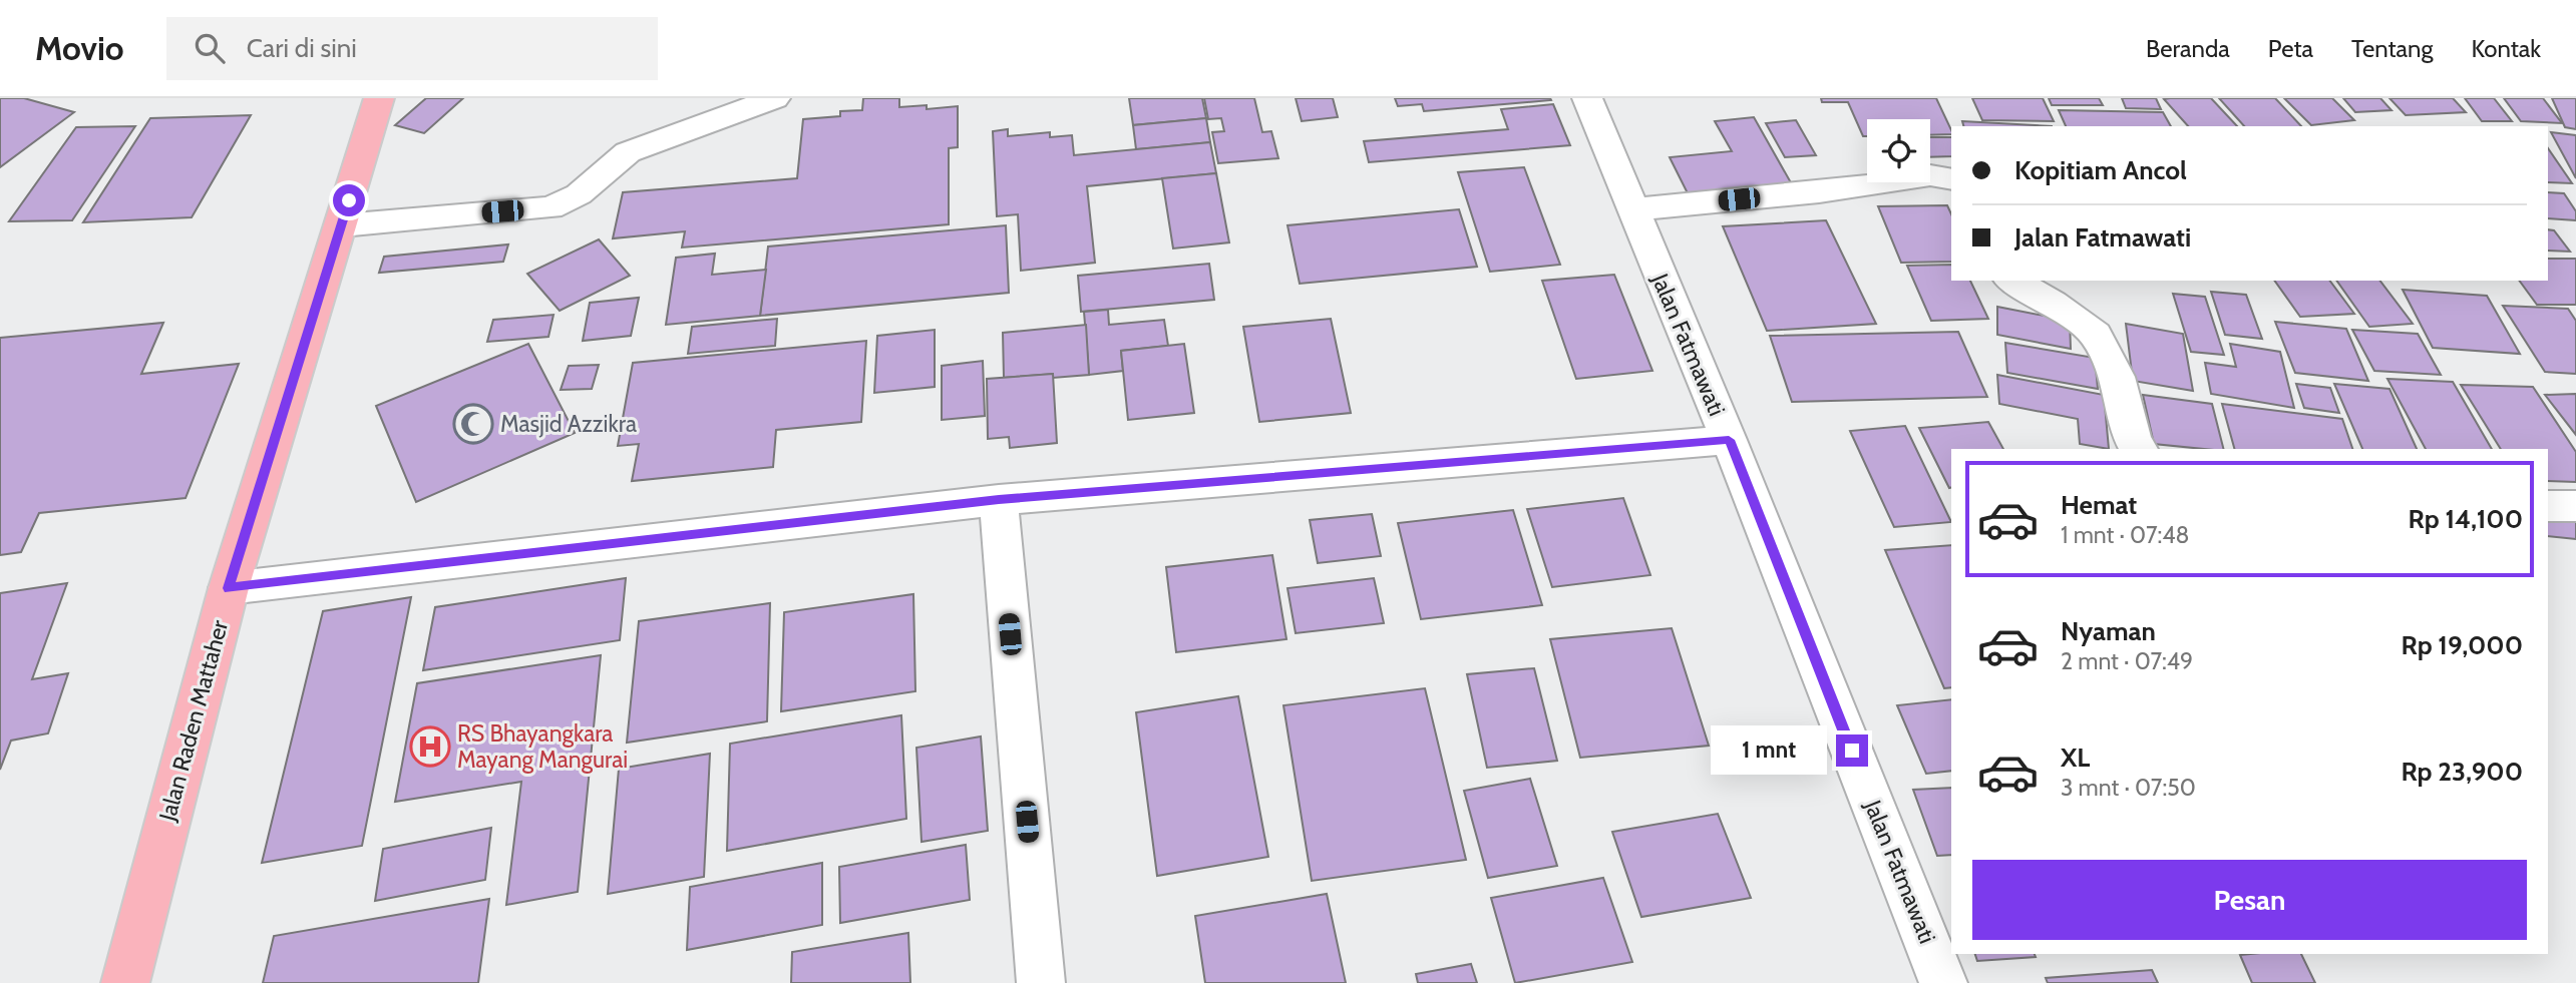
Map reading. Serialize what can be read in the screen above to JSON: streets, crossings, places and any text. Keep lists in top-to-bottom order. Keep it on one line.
{"streets":{"main road":["Jalan Raden Mattaher"],"street":["Jalan Fatmawati"]},"places":{"mosque":["Masjid Azzikra"],"hospital":["RS Bhayangkara Mayang Mangurai"]},"page":{"header":"Movio","search":"Cari di sini","nav":["Beranda","Peta","Tentang","Kontak"],"banner":["Kopitiam Ancol","Jalan Fatmawati"],"list":[{"name":"Hemat","note":"1 mnt · 07:48","value":"Rp 14,100"},{"name":"Nyaman","note":"2 mnt · 07:49","value":"Rp 19,000"},{"name":"XL","note":"3 mnt · 07:50","value":"Rp 23,900"}],"bubble":"1 mnt","buttons":"Pesan"}}
